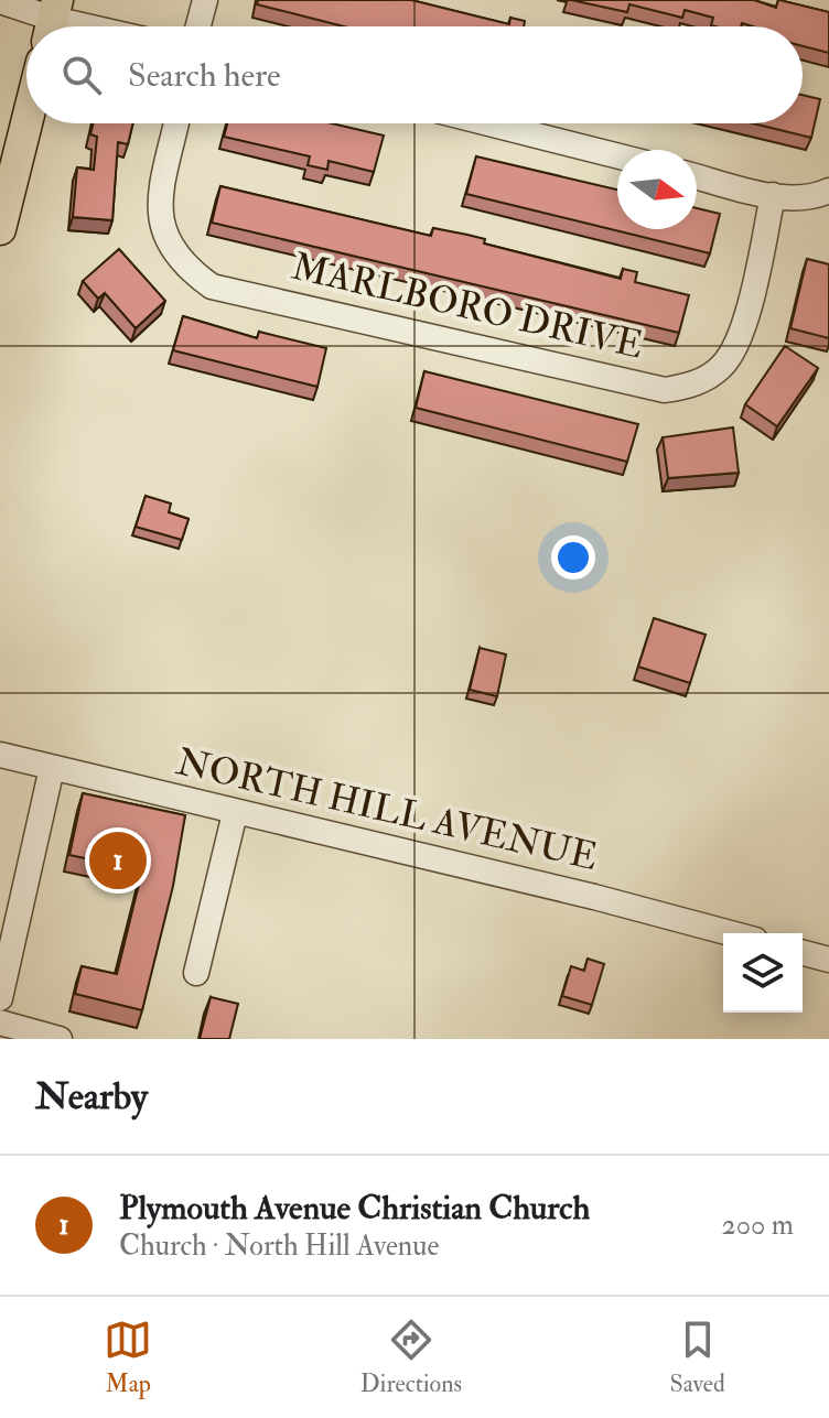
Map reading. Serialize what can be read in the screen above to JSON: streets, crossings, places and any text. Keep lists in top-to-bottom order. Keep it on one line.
{"streets":{"street":["MARLBORO DRIVE","NORTH HILL AVENUE"]},"north":"right","page":{"search":"Search here","pins":"1","heading":"Nearby","list":[{"mark":"1","name":"Plymouth Avenue Christian Church","note":"Church · North Hill Avenue","value":"200 m"}],"nav":["Map","Directions","Saved"]}}
